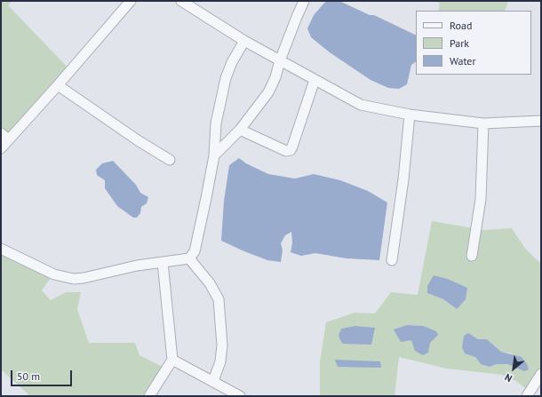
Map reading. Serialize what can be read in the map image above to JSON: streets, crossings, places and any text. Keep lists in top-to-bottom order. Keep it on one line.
{"legend":["Road","Park","Water"],"scale_bar":"50 m","north":"bottom left"}
